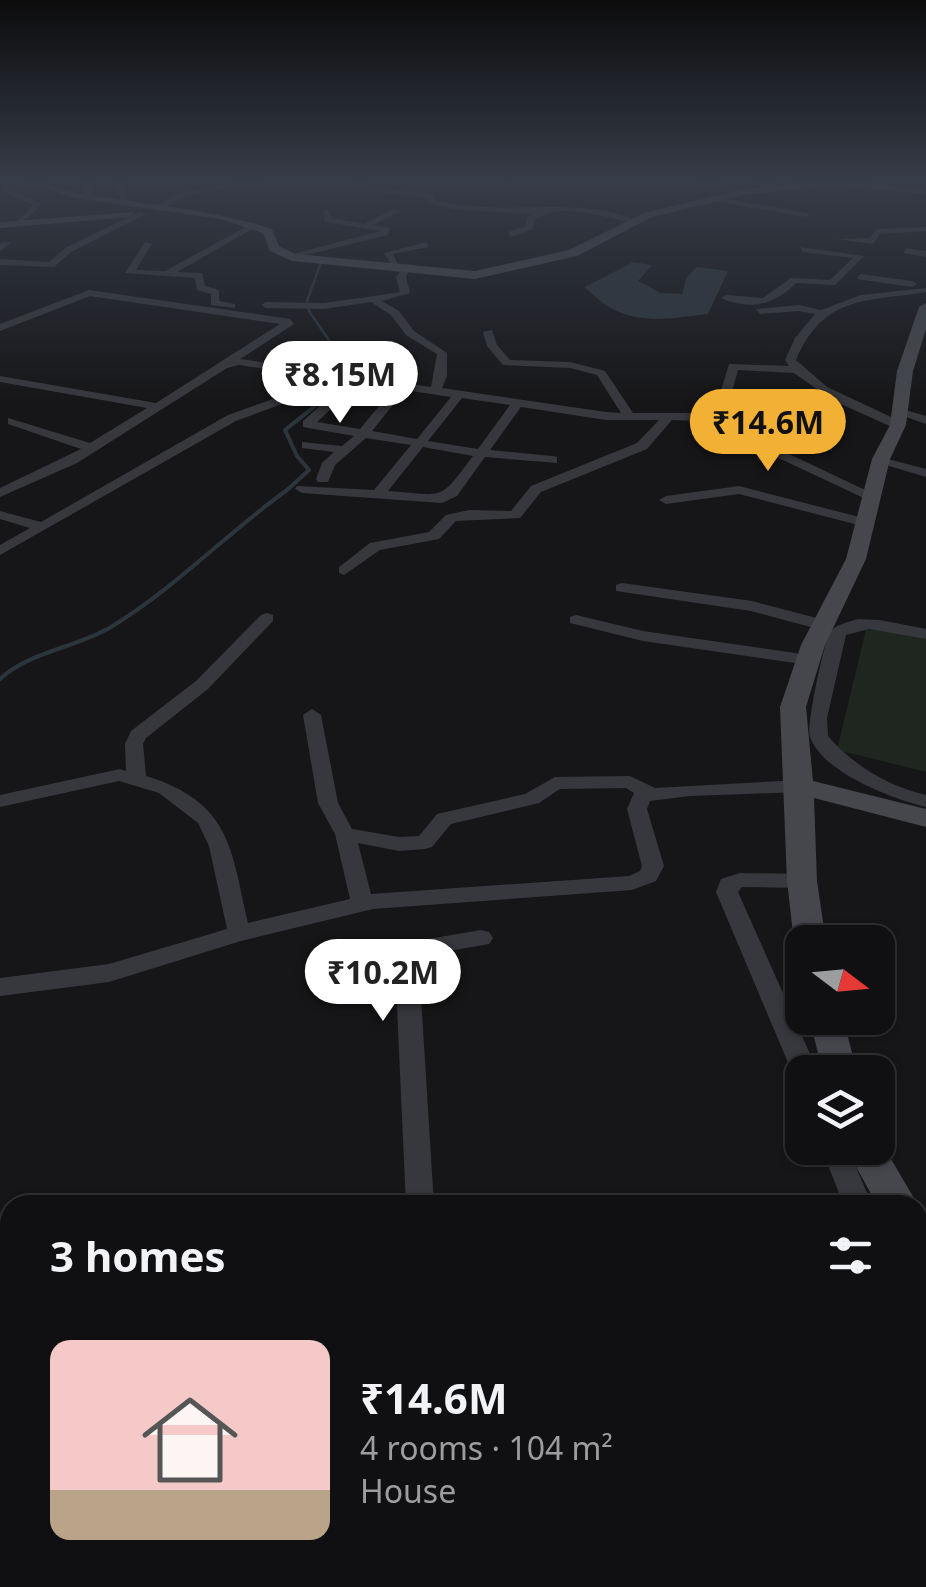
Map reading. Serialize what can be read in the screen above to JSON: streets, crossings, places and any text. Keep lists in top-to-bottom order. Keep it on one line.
{"north":"right","page":{"price":["₹8.15M","₹14.6M","₹10.2M"],"heading":"3 homes","list":[{"name":"₹14.6M","note":"4 rooms · 104 m² · House"}]}}
